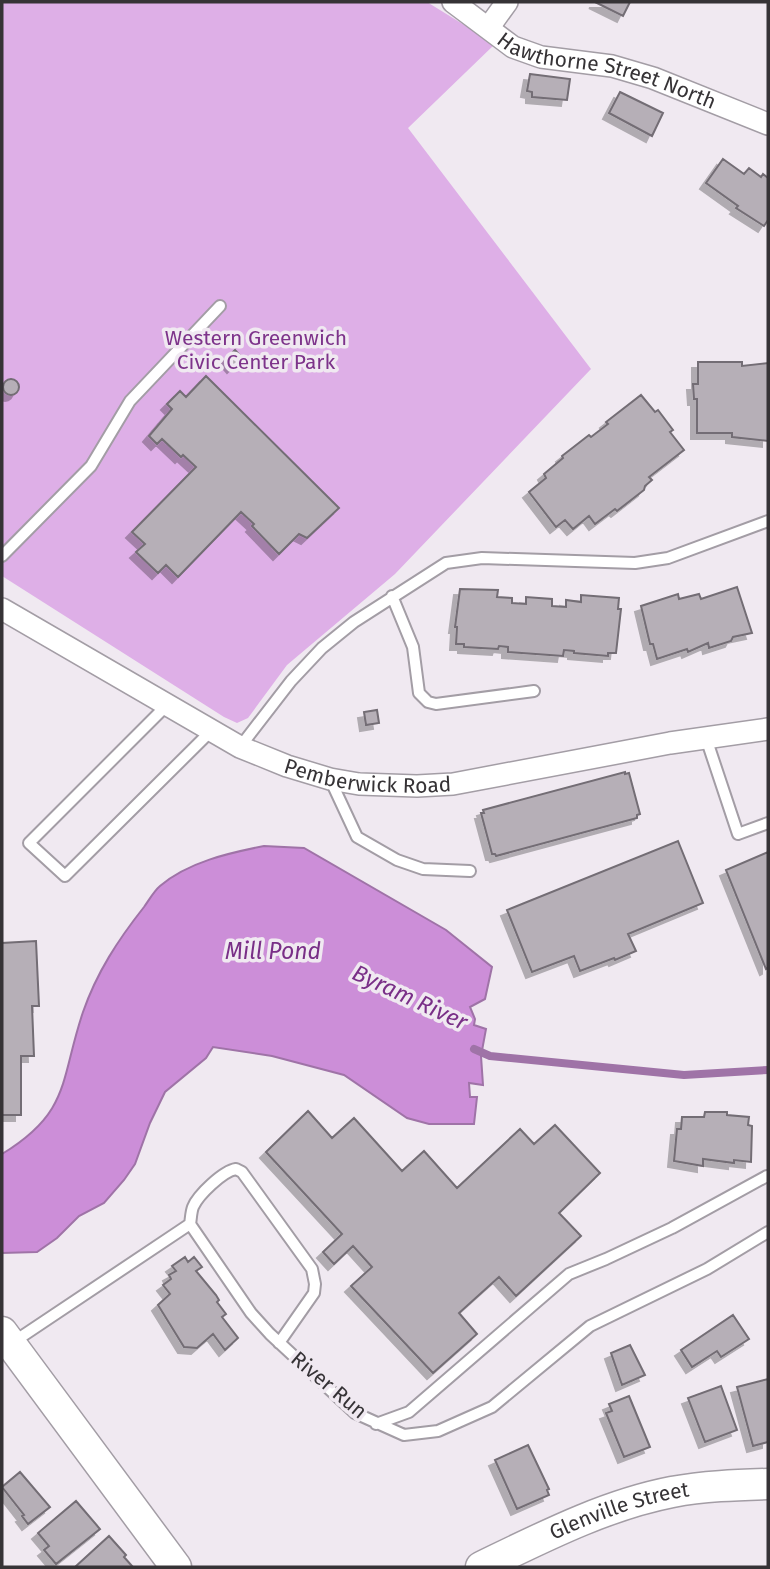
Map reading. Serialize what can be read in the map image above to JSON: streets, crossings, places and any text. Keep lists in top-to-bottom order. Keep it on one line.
{"streets":{"main road":["Glenville Street"],"street":["Hawthorne Street North","Pemberwick Road"],"lane":["River Run"]},"water":["Mill Pond","Byram River"],"parks":["Western Greenwich Civic Center Park"]}
